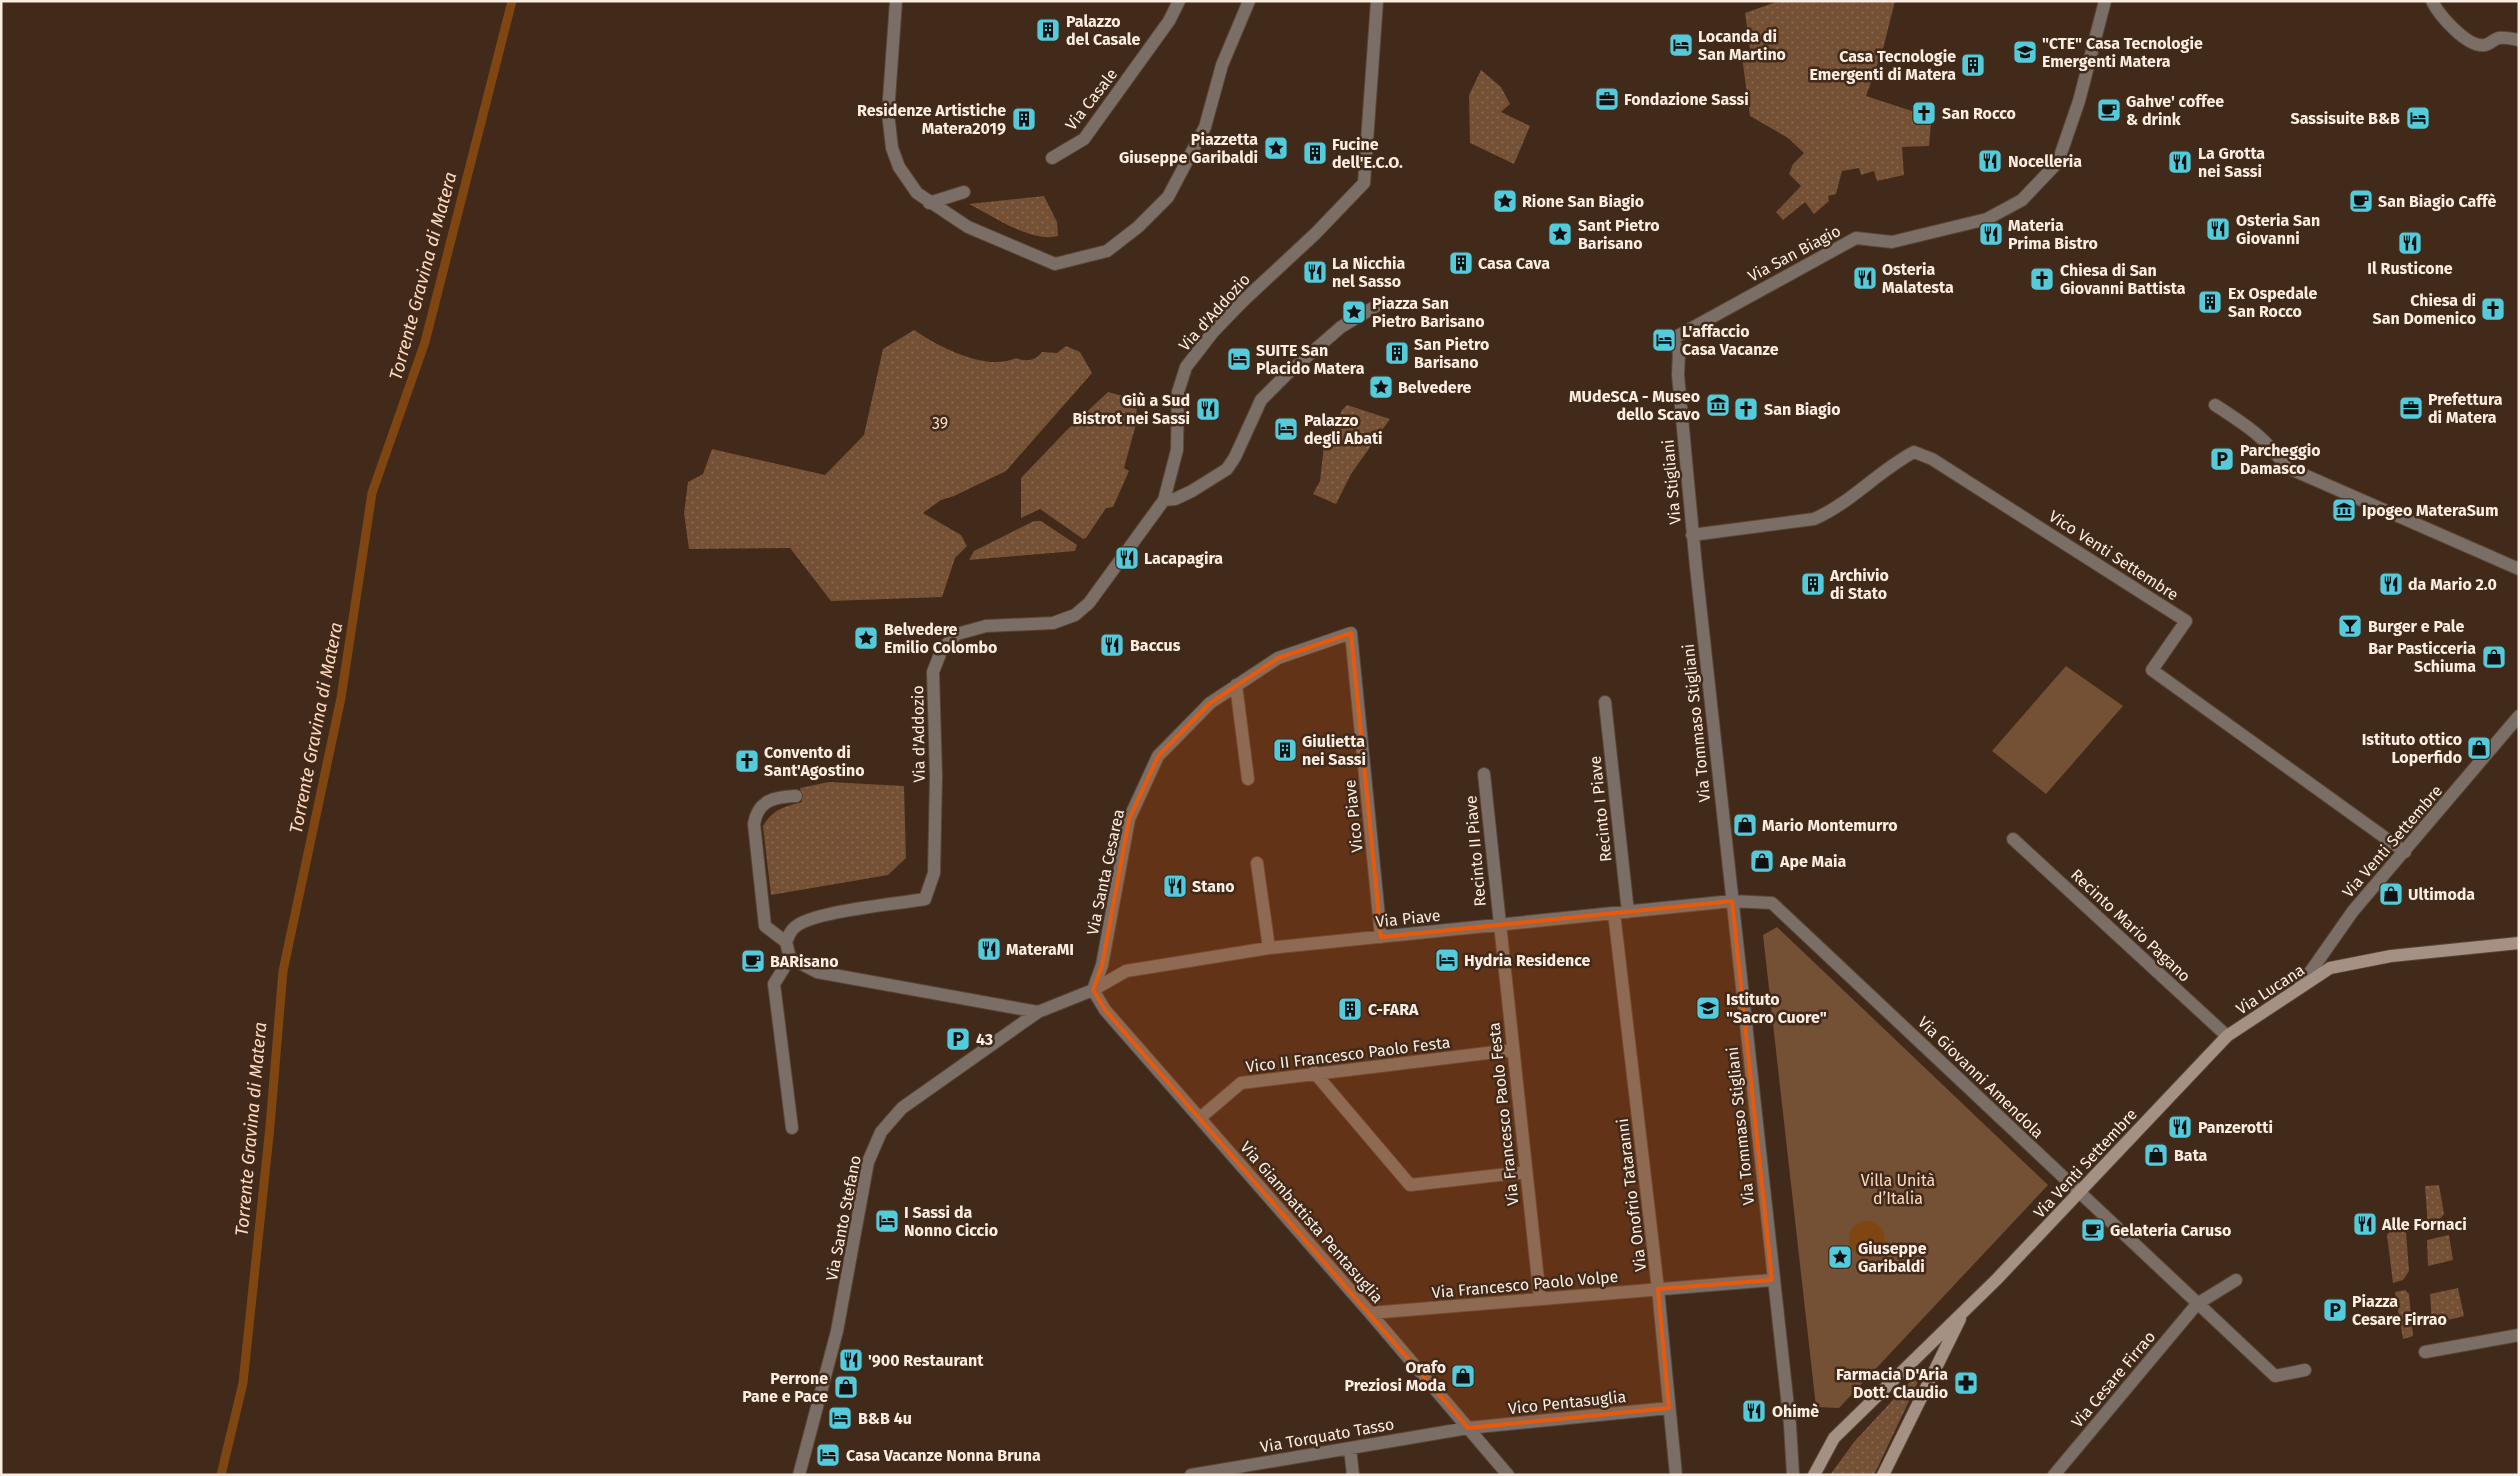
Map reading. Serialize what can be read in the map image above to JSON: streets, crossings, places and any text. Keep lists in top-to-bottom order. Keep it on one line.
{"streets":{"street":["Via Casale","Via San Biagio","Via d'Addozio","Via Stigliani","Vico Venti Settembre","Via Tommaso Stigliani","Recinto I Piave","Vico Piave","Via Venti Settembre","Recinto II Piave","Via Santa Cesarea","Via Piave","Recinto Mario Pagano","Via Lucana","Vico II Francesco Paolo Festa","Via Giovanni Amendola","Via Francesco Paolo Festa","Via Onofrio Tataranni","Via Santo Stefano","Via Giambattista Pentasuglia","Via Francesco Paolo Volpe","Via Cesare Firrao","Vico Pentasuglia","Via Torquato Tasso"]},"crossings":[["Via San Biagio","Via Stigliani"],["Via Stigliani","Vico Venti Settembre"],["Via Stigliani","Via Tommaso Stigliani"],["Vico Venti Settembre","Via Tommaso Stigliani"],["Vico Venti Settembre","Via Venti Settembre"],["Via Tommaso Stigliani","Via Piave"],["Via Tommaso Stigliani","Via Giovanni Amendola"],["Via Tommaso Stigliani","Via Francesco Paolo Volpe"],["Recinto I Piave","Via Piave"],["Vico Piave","Via Santa Cesarea"],["Vico Piave","Via Piave"],["Via Venti Settembre","Recinto Mario Pagano"],["Via Venti Settembre","Via Lucana"],["Via Venti Settembre","Via Giovanni Amendola"],["Recinto II Piave","Via Piave"],["Recinto II Piave","Via Francesco Paolo Festa"],["Via Santa Cesarea","Via Piave"],["Via Santa Cesarea","Via Giambattista Pentasuglia"],["Via Piave","Via Giovanni Amendola"],["Via Piave","Via Francesco Paolo Festa"],["Via Piave","Via Onofrio Tataranni"],["Via Piave","Via Giambattista Pentasuglia"],["Recinto Mario Pagano","Via Lucana"],["Vico II Francesco Paolo Festa","Via Francesco Paolo Festa"],["Vico II Francesco Paolo Festa","Via Giambattista Pentasuglia"],["Via Giovanni Amendola","Via Cesare Firrao"],["Via Francesco Paolo Festa","Via Francesco Paolo Volpe"],["Via Onofrio Tataranni","Via Francesco Paolo Volpe"],["Via Onofrio Tataranni","Vico Pentasuglia"],["Via Giambattista Pentasuglia","Via Francesco Paolo Volpe"],["Via Giambattista Pentasuglia","Vico Pentasuglia"],["Via Giambattista Pentasuglia","Via Torquato Tasso"],["Vico Pentasuglia","Via Torquato Tasso"]],"water":["Torrente Gravina di Matera"],"parks":["39","Villa Unità d’Italia"],"places":{"building":["Palazzo del Casale","Casa Tecnologie Emergenti di Matera","Residenze Artistiche Matera2019","Fucine dell'E.C.O.","Casa Cava","Ex Ospedale San Rocco","San Pietro Barisano","Archivio di Stato","Giulietta nei Sassi","C-FARA"],"hotel":["Locanda di San Martino","Sassisuite B&B","L'affaccio Casa Vacanze","SUITE San Placido Matera","Palazzo degli Abati","Hydria Residence","I Sassi da Nonno Ciccio","B&B 4u","Casa Vacanze Nonna Bruna"],"school or university":["\"CTE\" Casa Tecnologie Emergenti Matera","Istituto \"Sacro Cuore\""],"office":["Fondazione Sassi","Prefettura di Matera"],"cafe":["Gahve' coffee & drink","San Biagio Caffè","BARisano","Gelateria Caruso"],"church":["San Rocco","Chiesa di San Giovanni Battista","Chiesa di San Domenico","San Biagio","Convento di Sant'Agostino"],"place":["Piazzetta Giuseppe Garibaldi","Rione San Biagio","Sant Pietro Barisano","Piazza San Pietro Barisano","Belvedere","Belvedere Emilio Colombo","Giuseppe Garibaldi"],"restaurant":["Nocelleria","La Grotta nei Sassi","Osteria San Giovanni","Materia Prima Bistro","Il Rusticone","La Nicchia nel Sasso","Osteria Malatesta","Giù a Sud Bistrot nei Sassi","Lacapagira","da Mario 2.0","Baccus","Stano","MateraMI","Panzerotti","Alle Fornaci","'900 Restaurant","Ohimè"],"museum":["MUdeSCA - Museo dello Scavo","Ipogeo MateraSum"],"parking":["Parcheggio Damasco","43","Piazza Cesare Firrao"],"bar":["Burger e Pale"],"shop":["Bar Pasticceria Schiuma","Istituto ottico Loperfido","Mario Montemurro","Ape Maia","Ultimoda","Bata","Orafo Preziosi Moda","Perrone Pane e Pace"],"pharmacy":["Farmacia D'Aria Dott. Claudio"]}}
